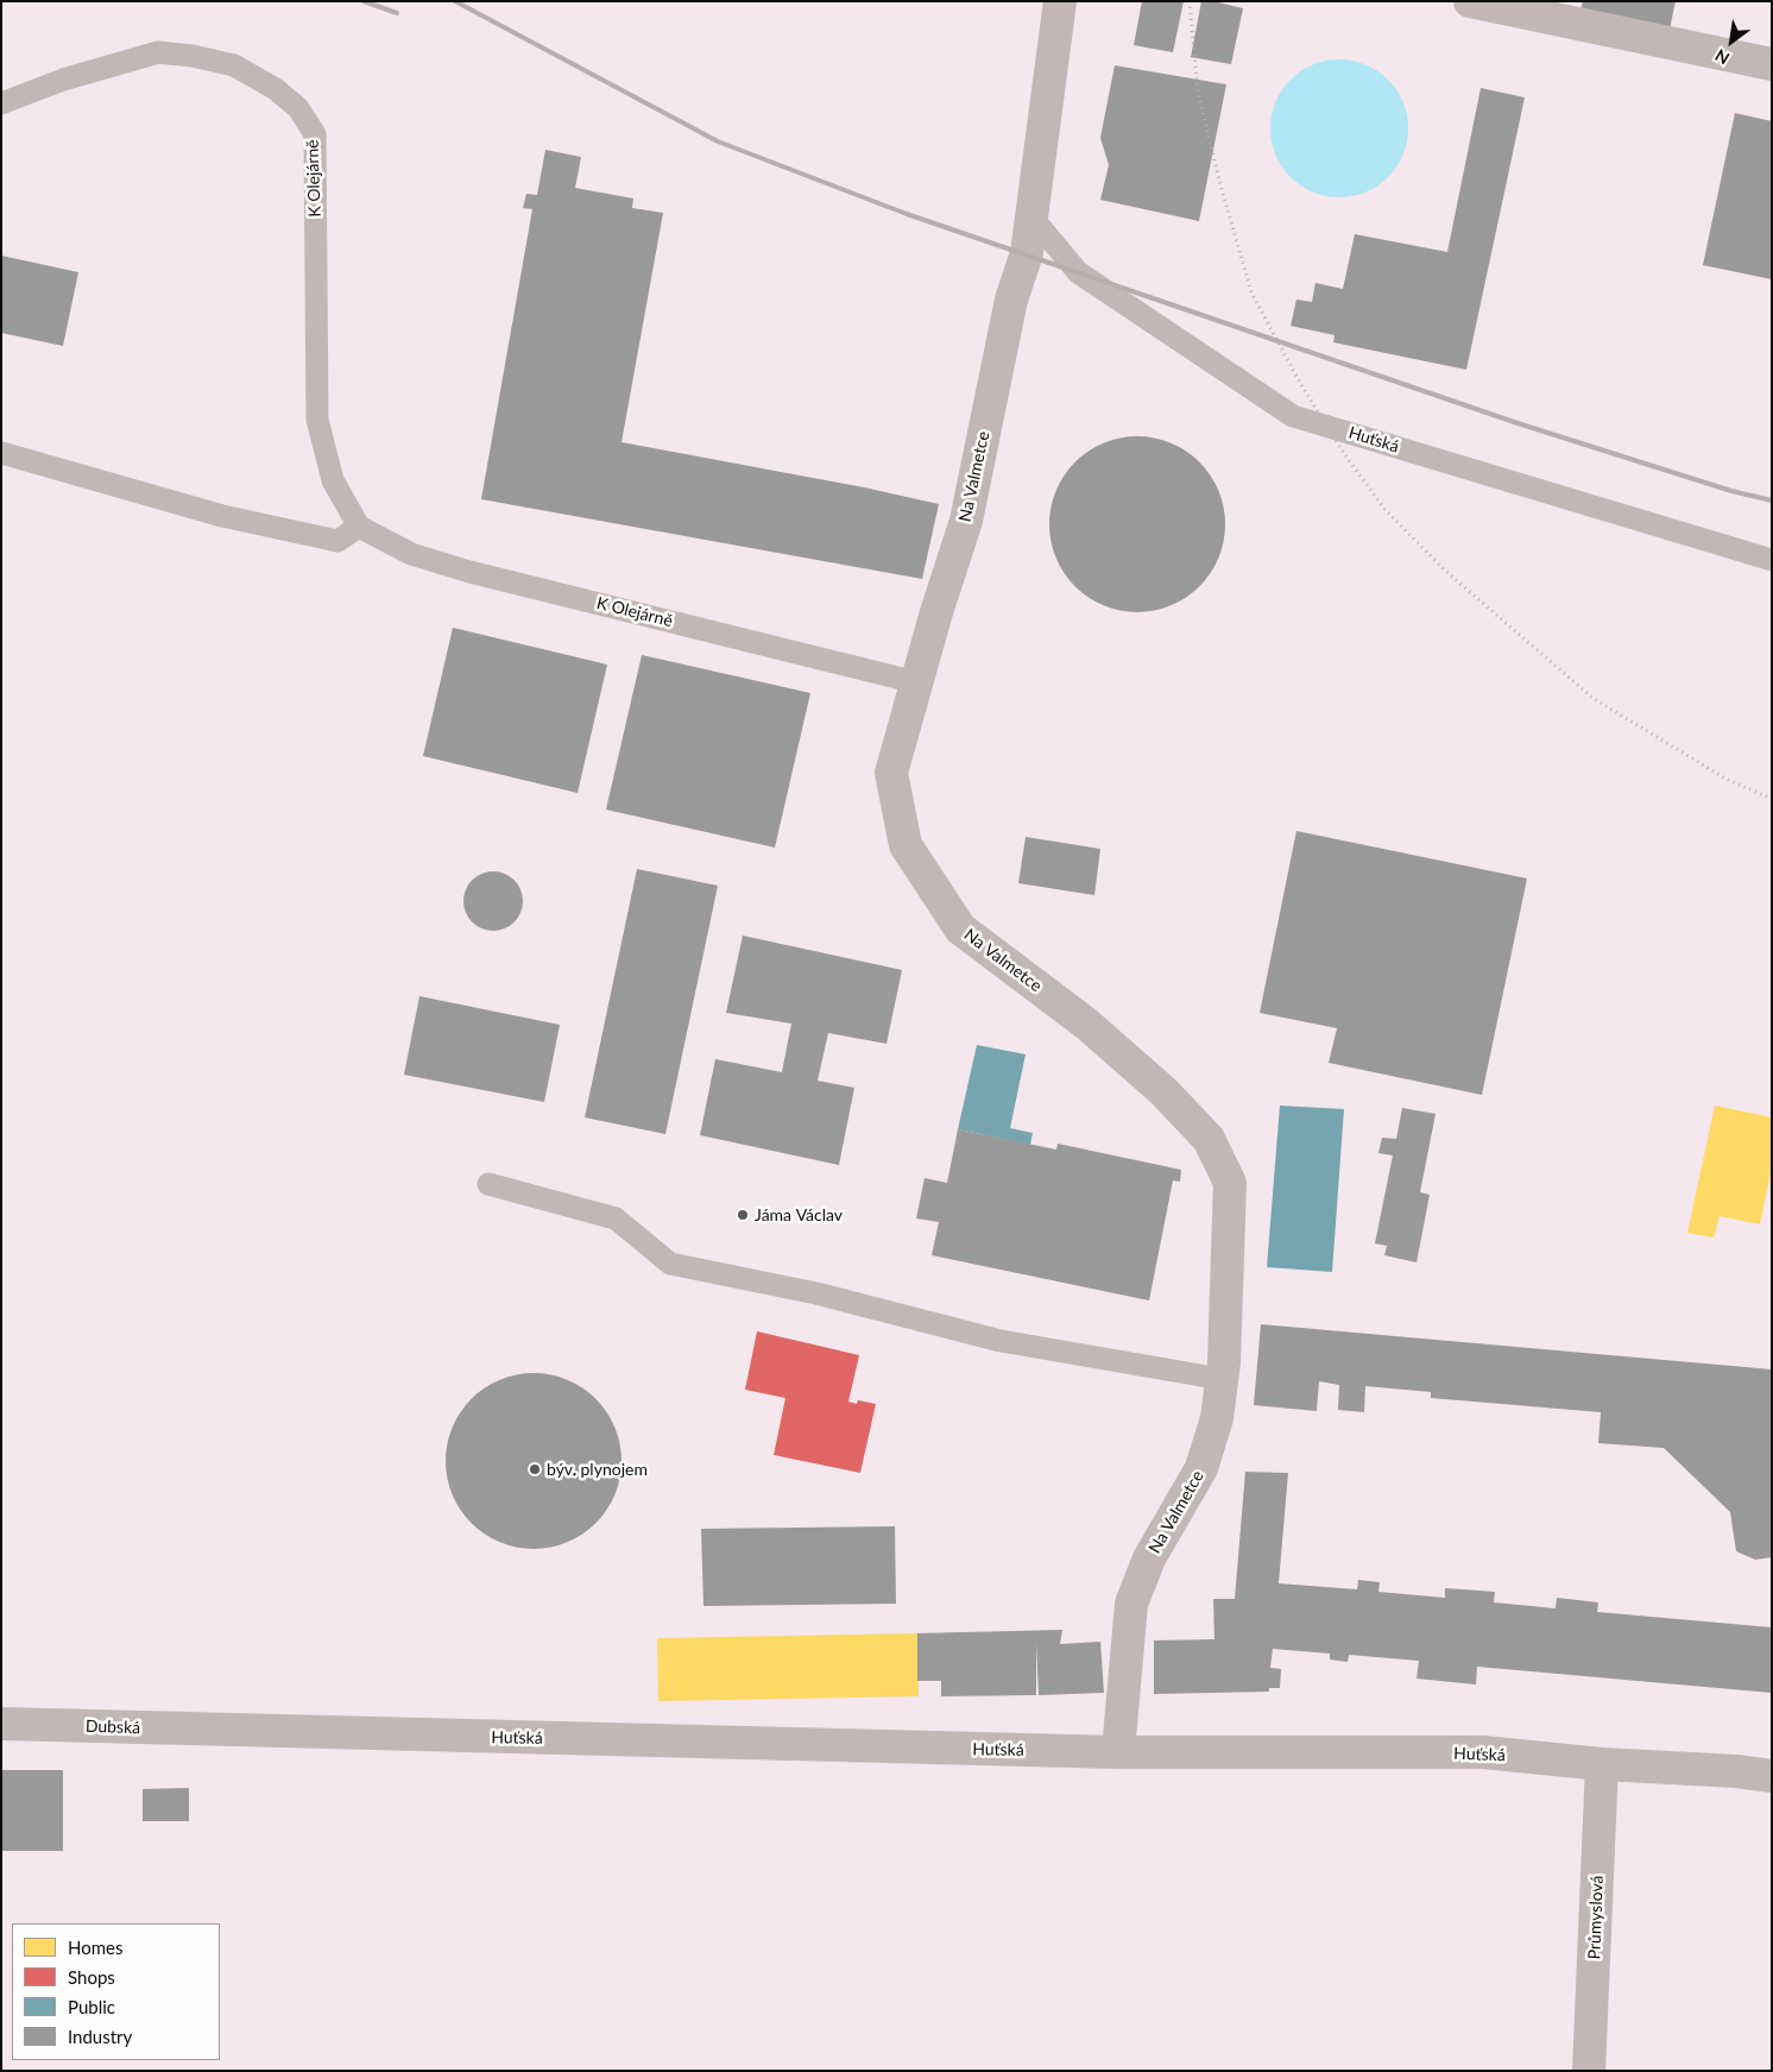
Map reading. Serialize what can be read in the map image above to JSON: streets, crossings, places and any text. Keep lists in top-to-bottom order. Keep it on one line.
{"streets":{"street":["Huťská","Na Valmetce","Dubská","Průmyslová"],"lane":["K Olejárně"]},"crossings":[["K Olejárně","Na Valmetce"],["Huťská","Na Valmetce"],["Huťská","Dubská"],["Huťská","Průmyslová"]],"places":["Jáma Václav","býv. plynojem"],"legend":["Homes","Shops","Public","Industry"],"north":"bottom left"}
